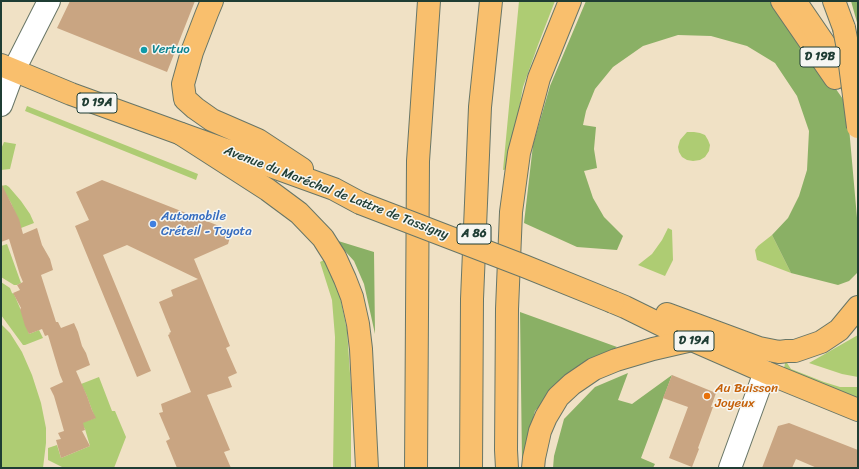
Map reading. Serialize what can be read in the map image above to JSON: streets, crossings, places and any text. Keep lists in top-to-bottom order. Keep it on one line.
{"streets":{"main road":["D 19B","D 19A","Avenue du Maréchal de Lattre de Tassigny","A 86"]},"crossings":[["D 19A","Avenue du Maréchal de Lattre de Tassigny"]],"places":["Vertuo","Automobile Créteil - Toyota","Au Buisson Joyeux"]}
